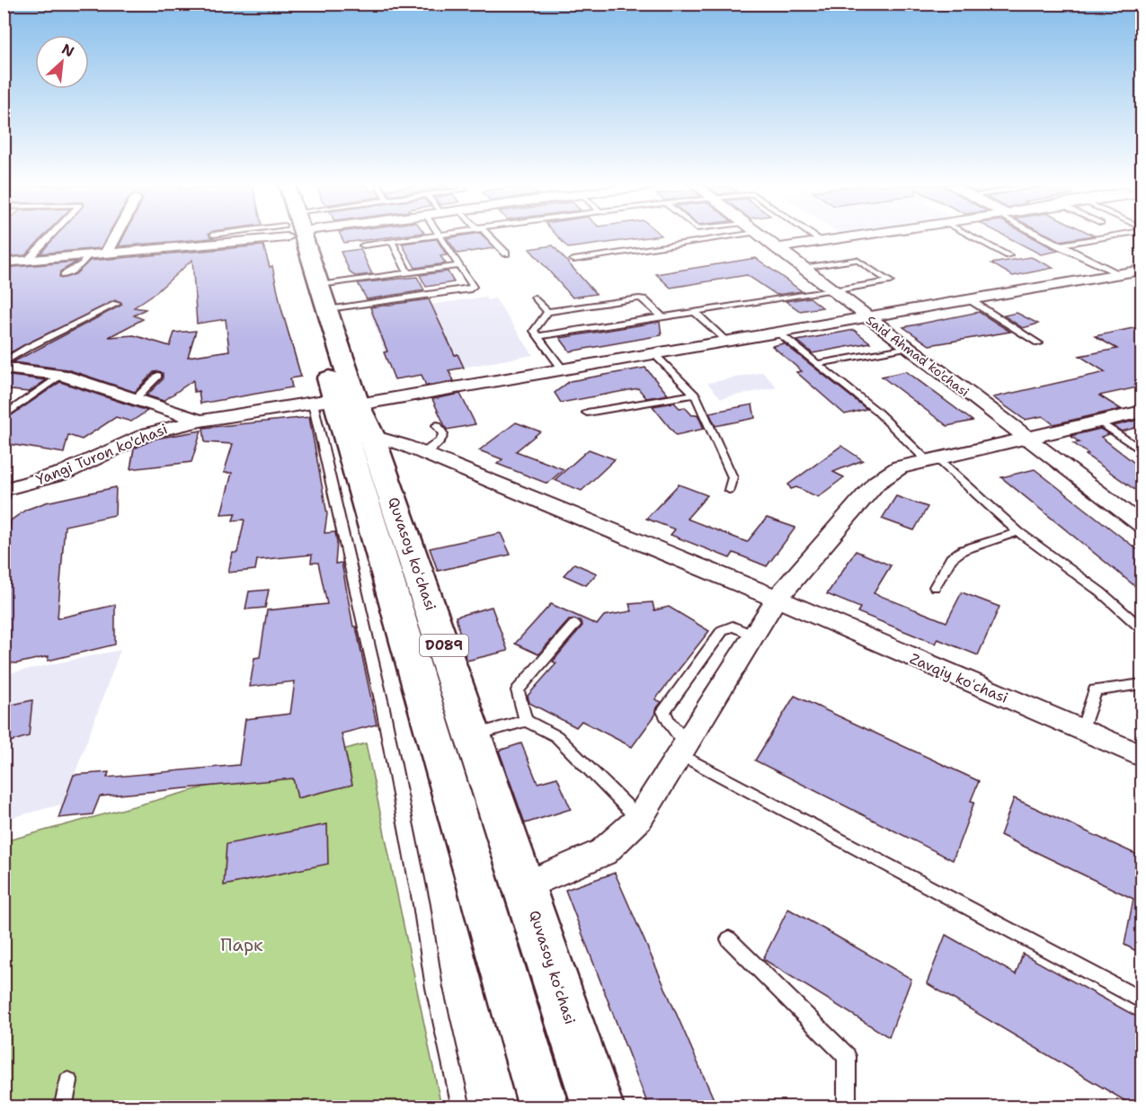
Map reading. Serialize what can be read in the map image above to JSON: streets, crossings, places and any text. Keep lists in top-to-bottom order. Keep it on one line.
{"streets":{"main road":["Quvasoy koʻchasi","D089"],"street":["Said Ahmad ko'chasi","Yangi Turon ko'chasi","Zavqiy koʻchasi"]},"crossings":[["Said Ahmad ko'chasi","Yangi Turon ko'chasi"],["Yangi Turon ko'chasi","Quvasoy koʻchasi"],["Quvasoy koʻchasi","Zavqiy koʻchasi"]],"parks":["Парк"],"north":"top right"}
